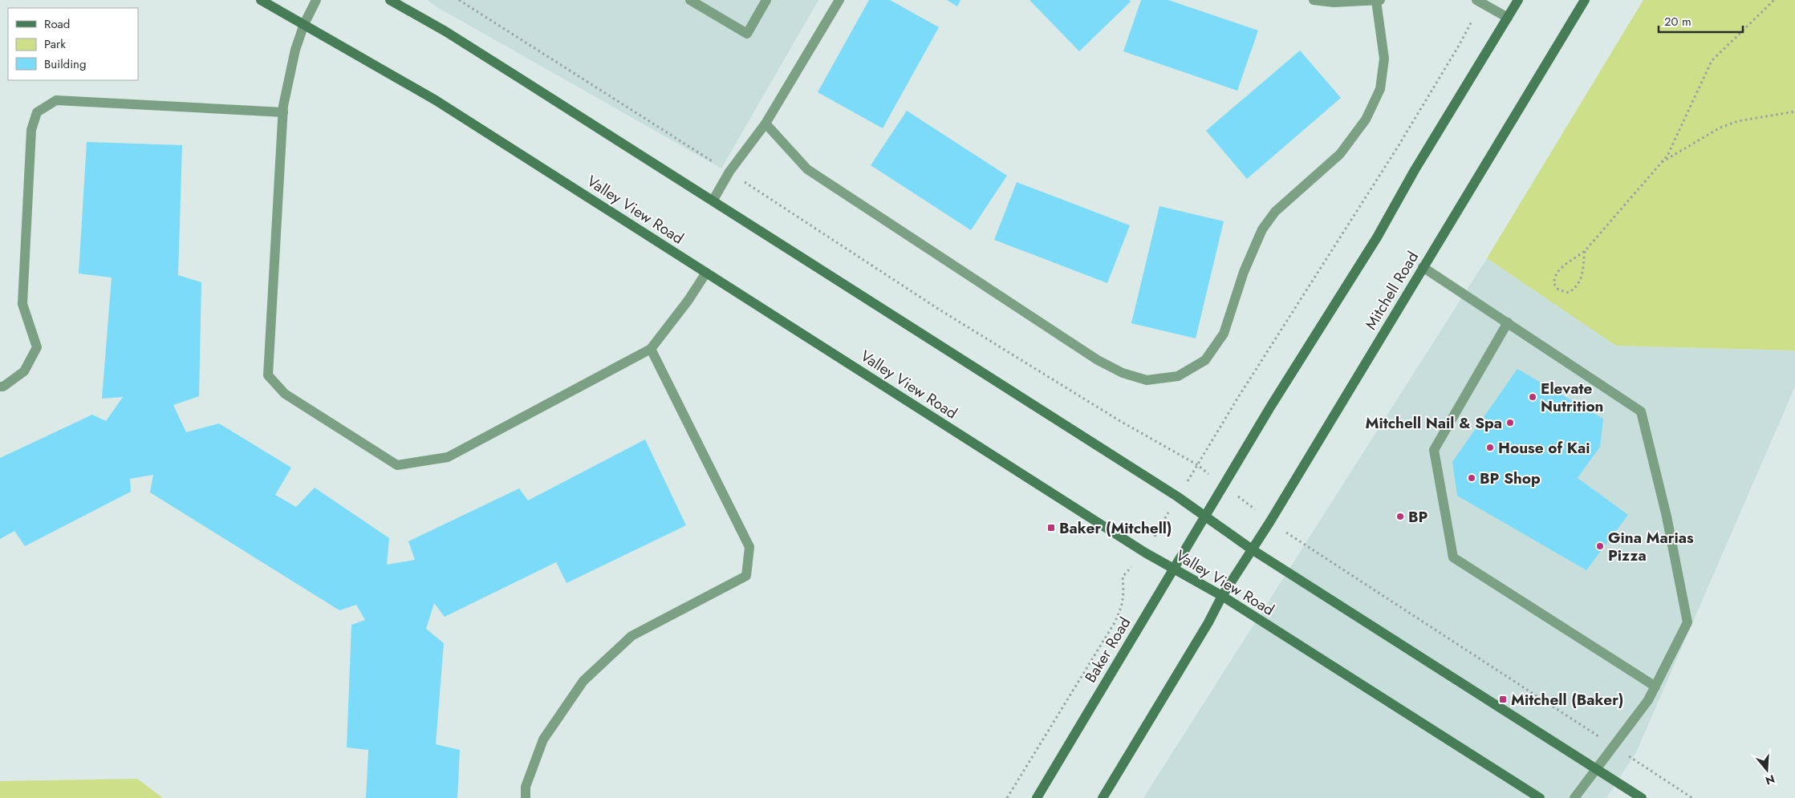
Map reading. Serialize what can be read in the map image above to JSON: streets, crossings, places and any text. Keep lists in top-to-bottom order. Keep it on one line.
{"streets":{"main road":["Valley View Road","Mitchell Road","Baker Road"]},"crossings":[["Valley View Road","Mitchell Road"],["Valley View Road","Baker Road"]],"places":{"other":["Elevate Nutrition","Mitchell Nail & Spa","House of Kai","BP Shop","BP","Gina Marias Pizza"],"transit":["Baker (Mitchell)","Mitchell (Baker)"]},"legend":["Road","Park","Building"],"scale_bar":"20 m","north":"bottom"}
